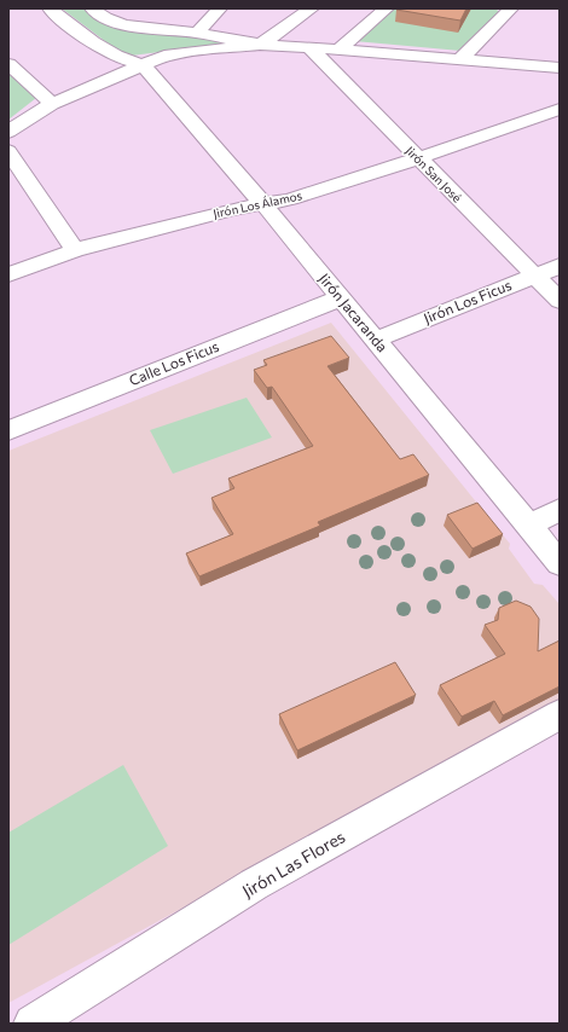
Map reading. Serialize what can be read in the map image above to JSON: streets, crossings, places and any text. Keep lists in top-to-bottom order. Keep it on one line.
{"streets":{"street":["Jirón San José","Jirón Los Álamos","Jirón Los Ficus","Jirón Jacaranda","Calle Los Ficus","Jirón Las Flores"]},"crossings":[["Jirón San José","Jirón Los Álamos"],["Jirón San José","Jirón Los Ficus"],["Jirón Los Álamos","Jirón Jacaranda"],["Jirón Los Ficus","Jirón Jacaranda"],["Jirón Jacaranda","Calle Los Ficus"]]}
